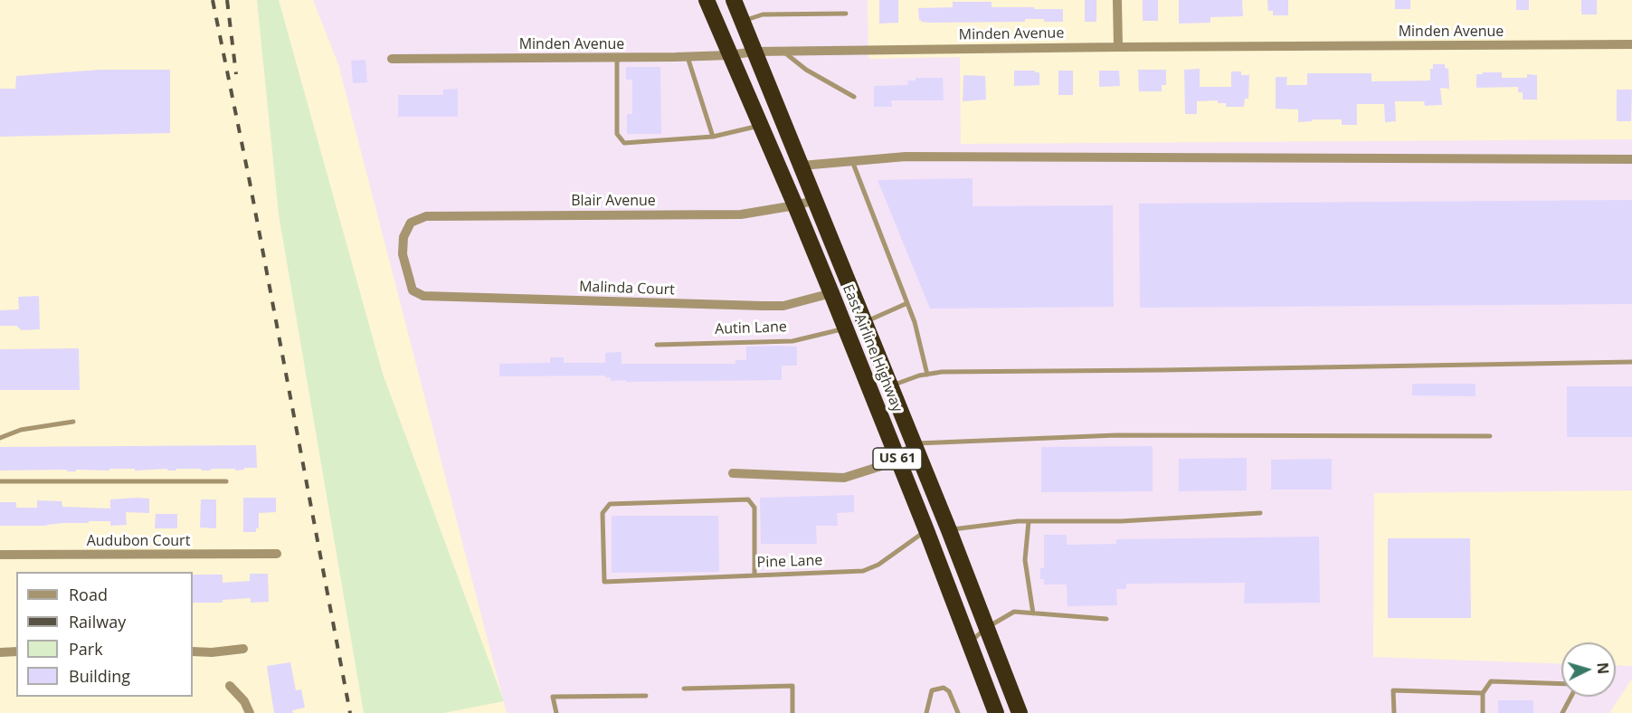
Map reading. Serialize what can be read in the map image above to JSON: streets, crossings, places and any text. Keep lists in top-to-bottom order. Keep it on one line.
{"streets":{"highway":["East Airline Highway","US 61"],"street":["Minden Avenue","Blair Avenue","Malinda Court","Audubon Court"],"lane":["Autin Lane","Pine Lane"]},"crossings":[["Minden Avenue","East Airline Highway"],["Blair Avenue","Malinda Court"],["Blair Avenue","East Airline Highway"],["Malinda Court","East Airline Highway"],["Autin Lane","East Airline Highway"],["East Airline Highway","Pine Lane"]],"legend":["Road","Railway","Park","Building"],"north":"right"}
